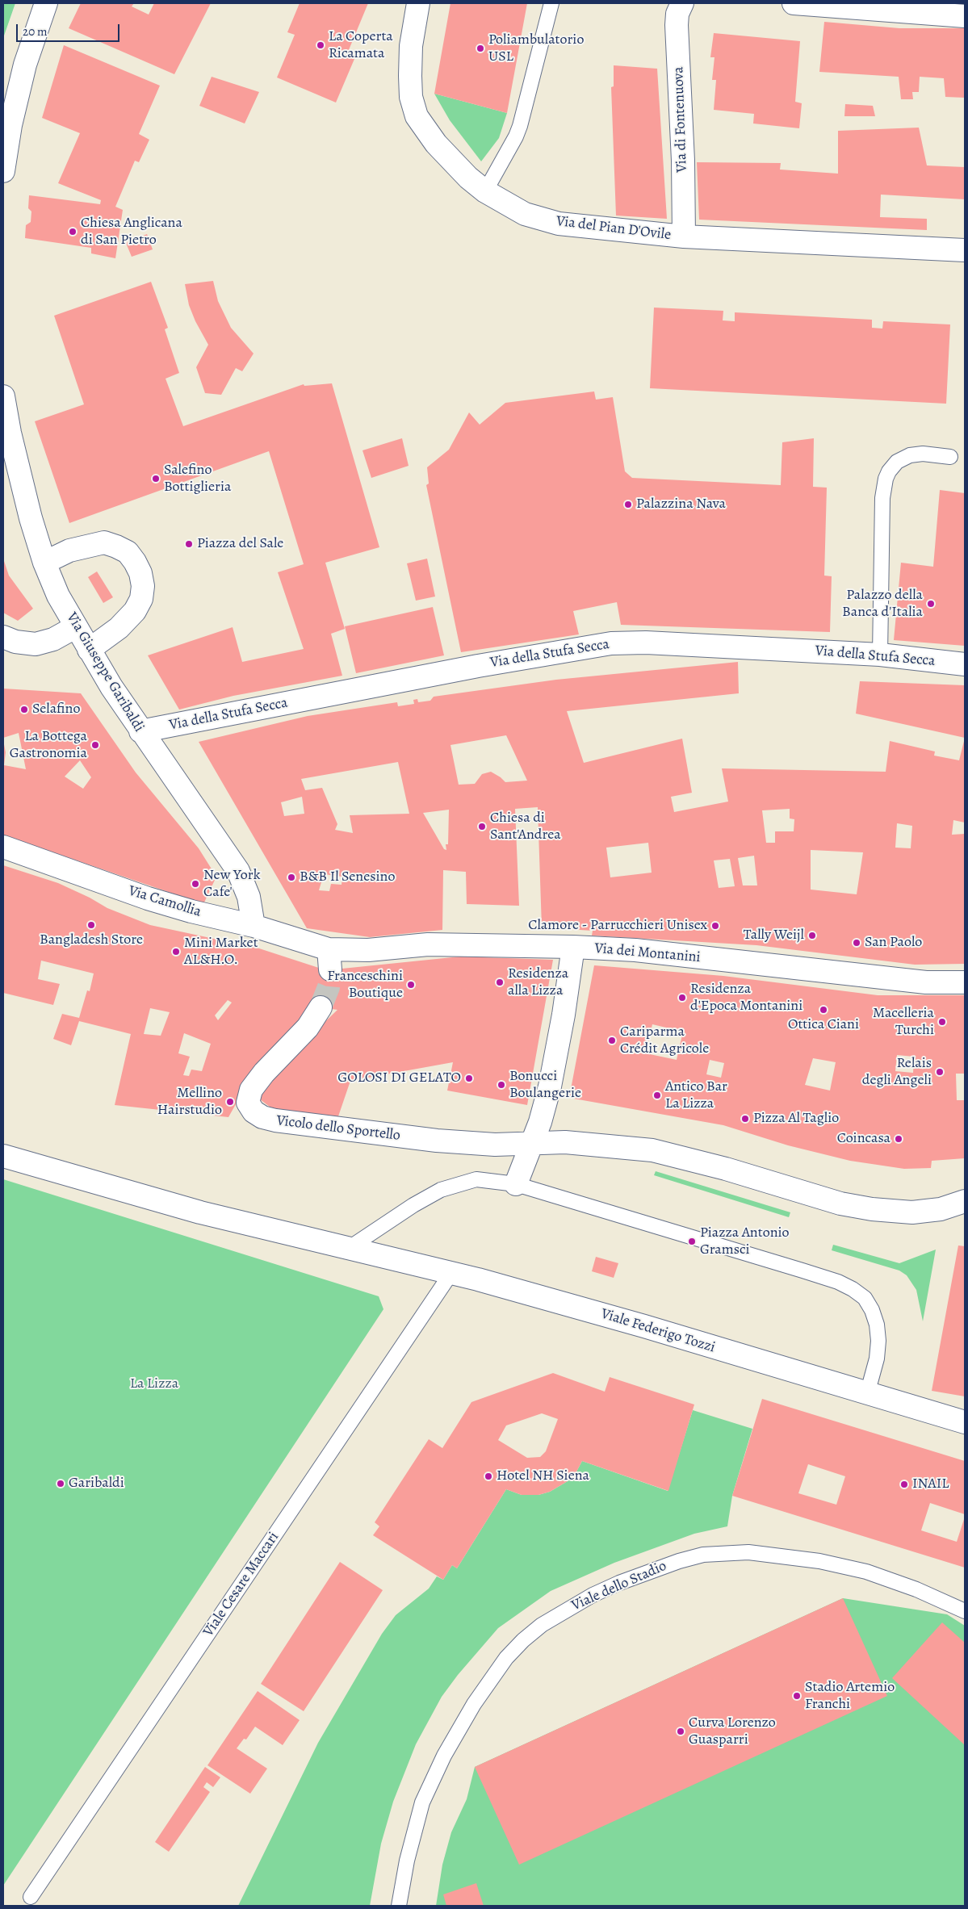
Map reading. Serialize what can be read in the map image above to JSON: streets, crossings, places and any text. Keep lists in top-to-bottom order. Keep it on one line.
{"streets":{"street":["Via di Fontenuova","Via del Pian D'Ovile","Via della Stufa Secca","Via Giuseppe Garibaldi","Via Camollia","Via dei Montanini","Vicolo dello Sportello","Viale Federigo Tozzi"],"lane":["Viale Cesare Maccari","Viale dello Stadio"]},"crossings":[["Via di Fontenuova","Via del Pian D'Ovile"],["Via della Stufa Secca","Via Giuseppe Garibaldi"],["Via Giuseppe Garibaldi","Via Camollia"],["Via Camollia","Via dei Montanini"],["Viale Federigo Tozzi","Viale Cesare Maccari"]],"parks":["La Lizza"],"places":["La Coperta Ricamata","Poliambulatorio USL","Chiesa Anglicana di San Pietro","Salefino Bottiglieria","Palazzina Nava","Piazza del Sale","Palazzo della Banca d'Italia","Selafino","La Bottega Gastronomia","Chiesa di Sant'Andrea","B&B Il Senesino","New York Cafe'","Bangladesh Store","Clamore - Parrucchieri Unisex","Tally Weijl","San Paolo","Mini Market AL&H.O.","Residenza alla Lizza","Franceschini Boutique","Residenza d'Epoca Montanini","Ottica Ciani","Macelleria Turchi","Cariparma Crédit Agricole","Relais degli Angeli","GOLOSI DI GELATO","Bonucci Boulangerie","Antico Bar La Lizza","Mellino Hairstudio","Pizza Al Taglio","Coincasa","Piazza Antonio Gramsci","Hotel NH Siena","Garibaldi","INAIL","Stadio Artemio Franchi","Curva Lorenzo Guasparri"],"scale_bar":"20 m"}
